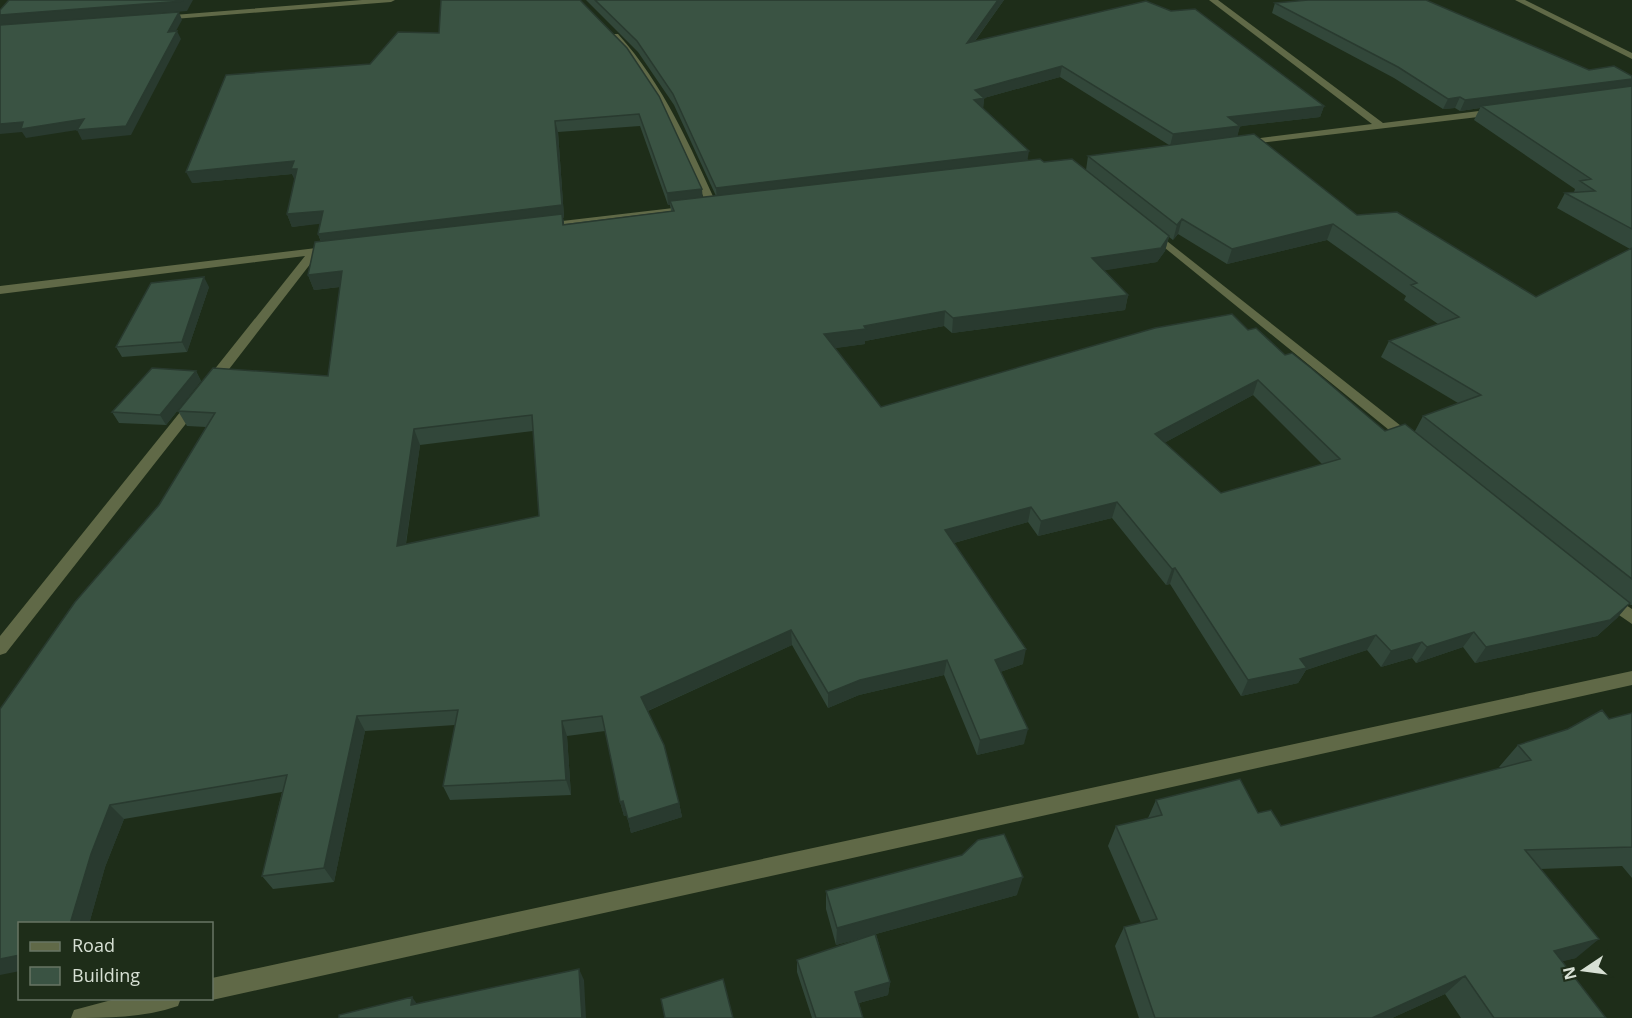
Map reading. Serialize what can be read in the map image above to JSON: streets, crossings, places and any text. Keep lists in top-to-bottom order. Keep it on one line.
{"legend":["Road","Building"],"north":"left"}
